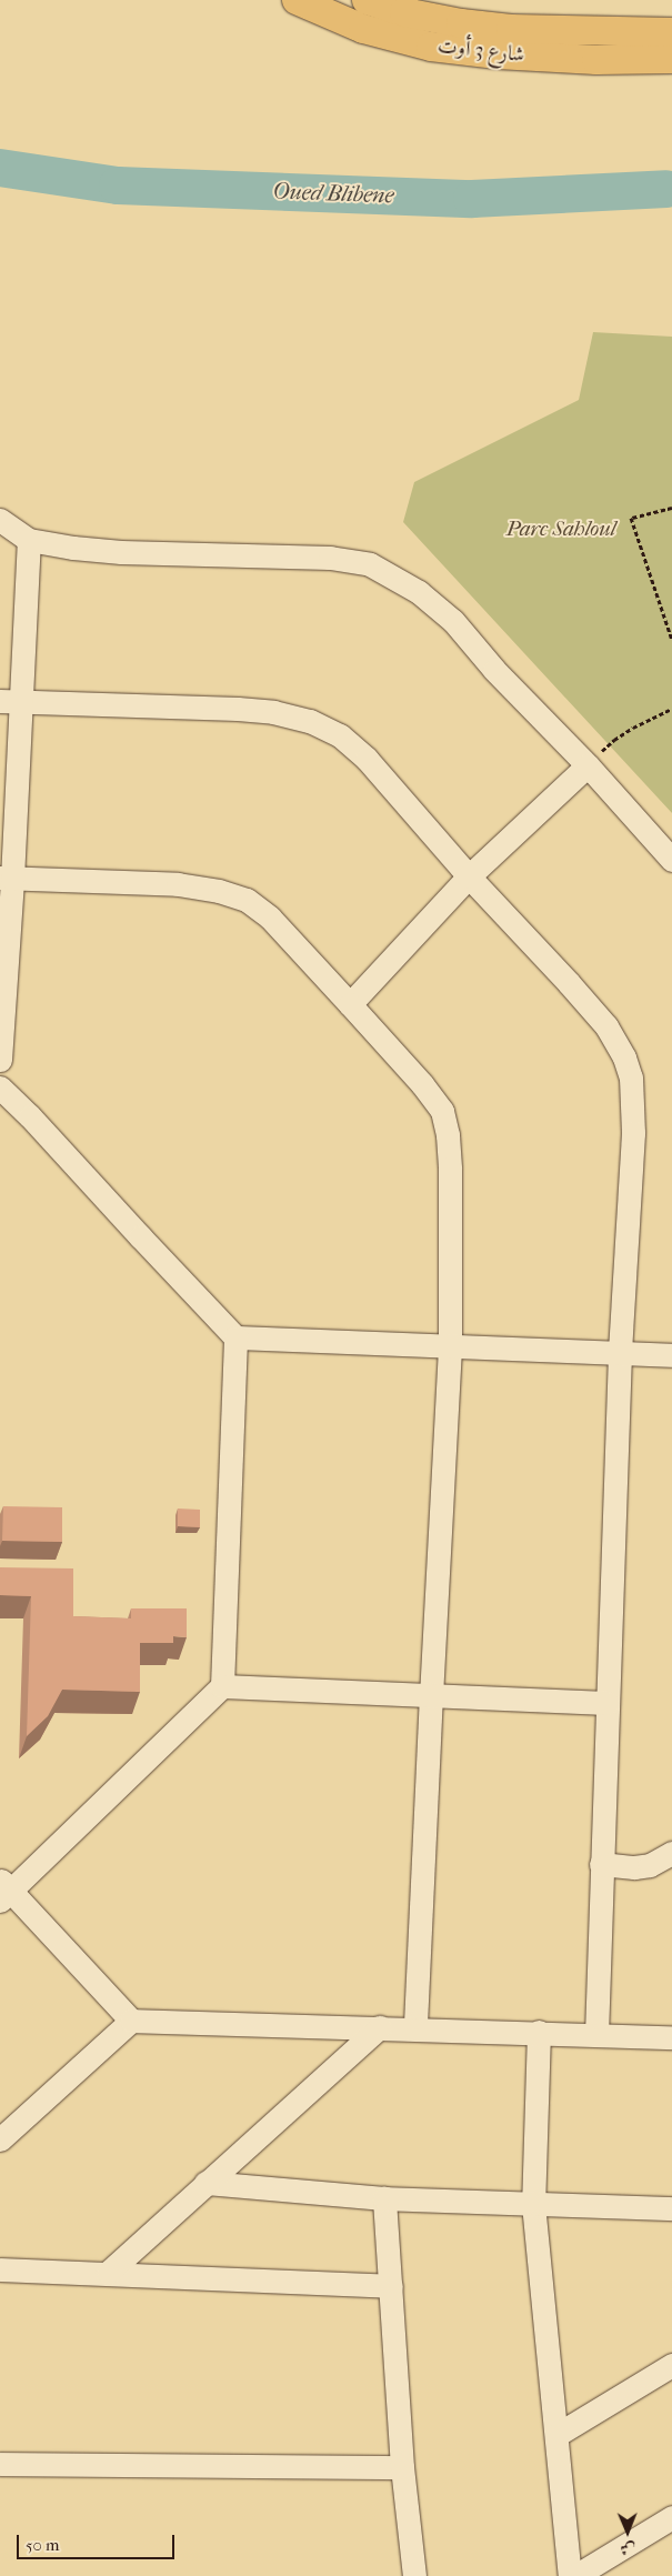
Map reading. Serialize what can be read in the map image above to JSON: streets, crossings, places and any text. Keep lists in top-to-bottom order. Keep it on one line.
{"streets":{"main road":["شارع 3 أوت"]},"water":["Oued Blibene"],"parks":["Parc Sahloul"],"scale_bar":"50 m","north":"bottom"}
